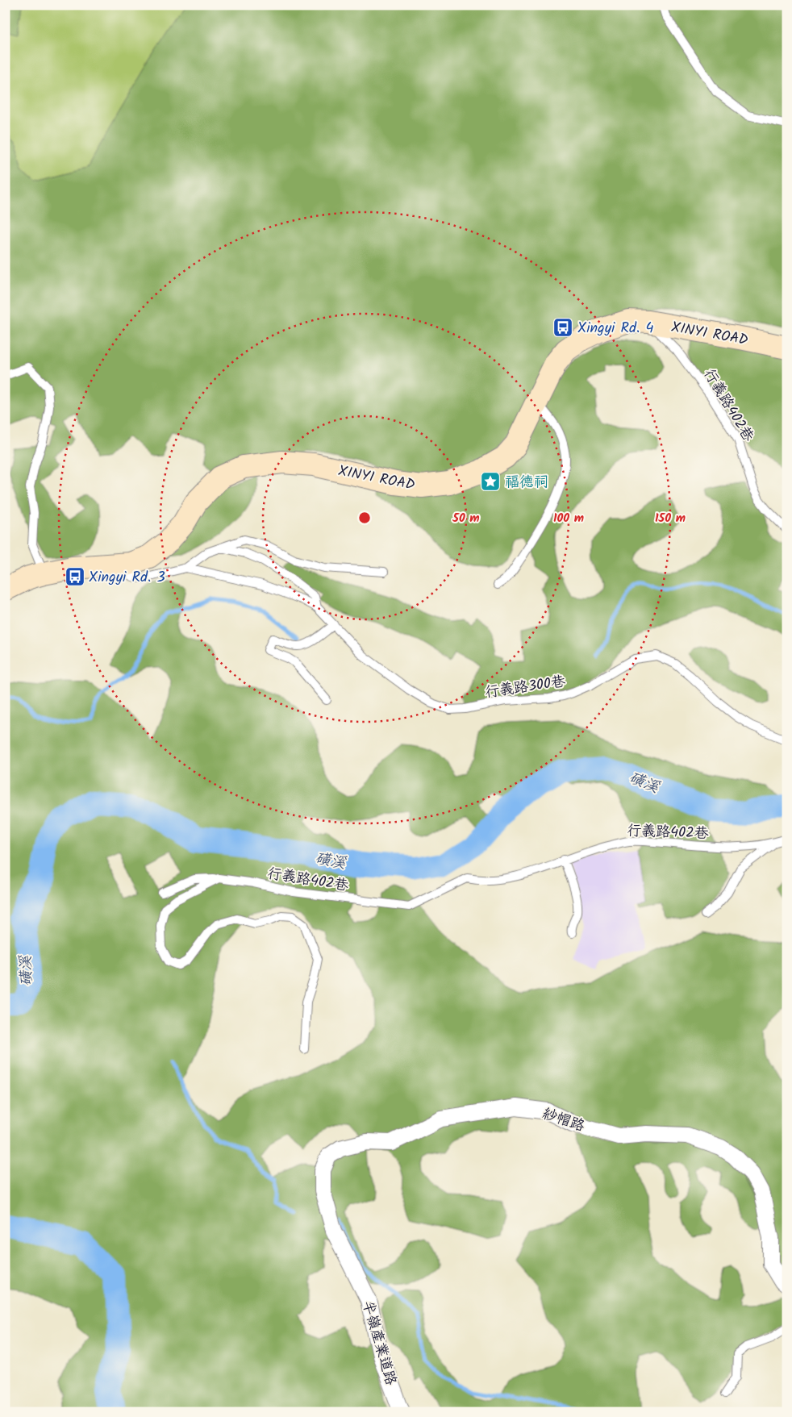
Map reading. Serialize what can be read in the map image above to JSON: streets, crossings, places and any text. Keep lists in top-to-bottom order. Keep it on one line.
{"streets":{"street":["XINYI ROAD","紗帽路","半嶺產業道路"],"lane":["行義路402巷","行義路300巷"]},"crossings":[["XINYI ROAD","行義路402巷"],["XINYI ROAD","行義路300巷"],["紗帽路","半嶺產業道路"]],"water":["磺溪"],"places":{"bus stop":["Xingyi Rd. 4","Xingyi Rd. 3"],"place":["福德祠"]},"rings":["50 m","100 m","150 m"]}
